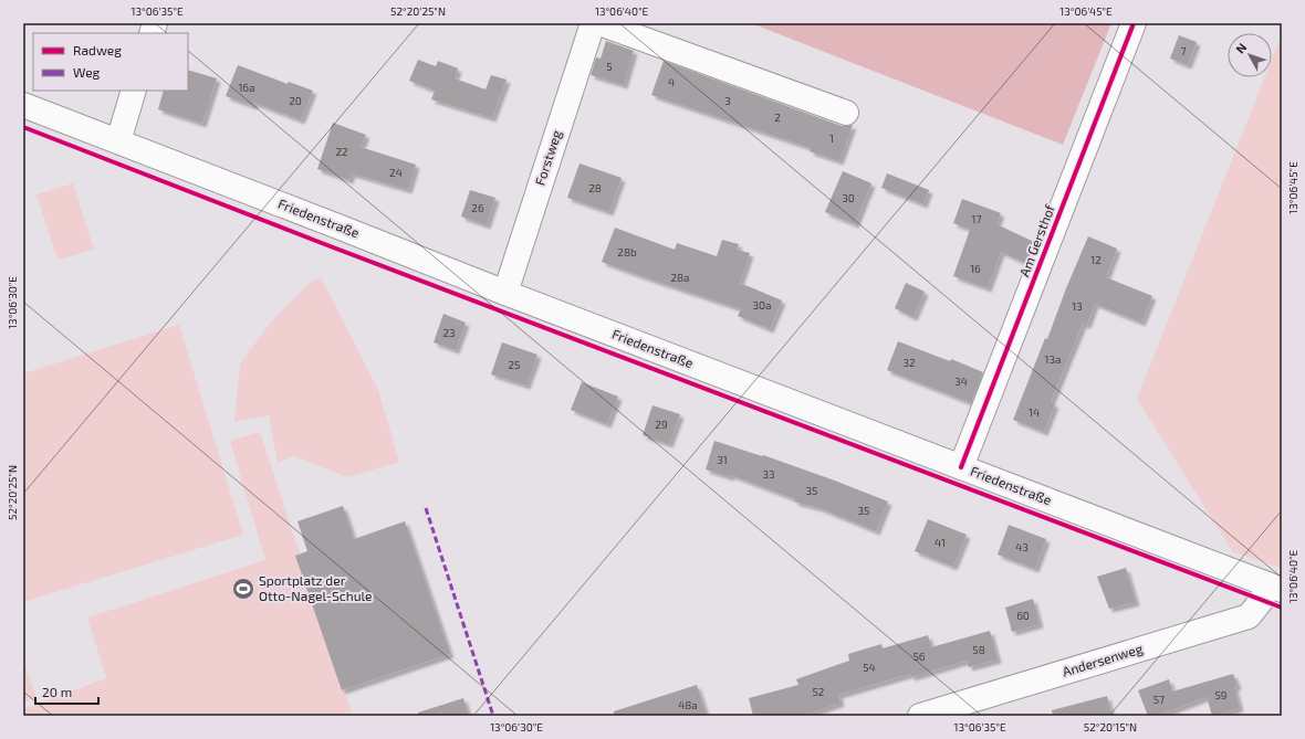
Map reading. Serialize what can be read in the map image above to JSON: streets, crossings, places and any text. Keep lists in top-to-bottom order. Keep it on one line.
{"streets":{"street":["Forstweg","Friedenstraße","Am Gersthof","Andersenweg"]},"crossings":[["Forstweg","Friedenstraße"],["Friedenstraße","Am Gersthof"],["Friedenstraße","Andersenweg"]],"places":{"sports":["Sportplatz der Otto-Nagel-Schule"]},"house_numbers":["7","5","4","16a","20","3","2","1","22","24","28","30","26","17","28b","12","16","28a","30a","13","23","13a","32","25","34","14","29","31","33","35","35","41","43","60","58","56","54","52","59","57","48a"],"legend":["Radweg","Weg"],"scale_bar":"20 m","north":"top left","coordinates":["13°06'35\"E","52°20'25\"N","13°06'40\"E","13°06'45\"E","13°06'30\"E","52°20'15\"N"]}
